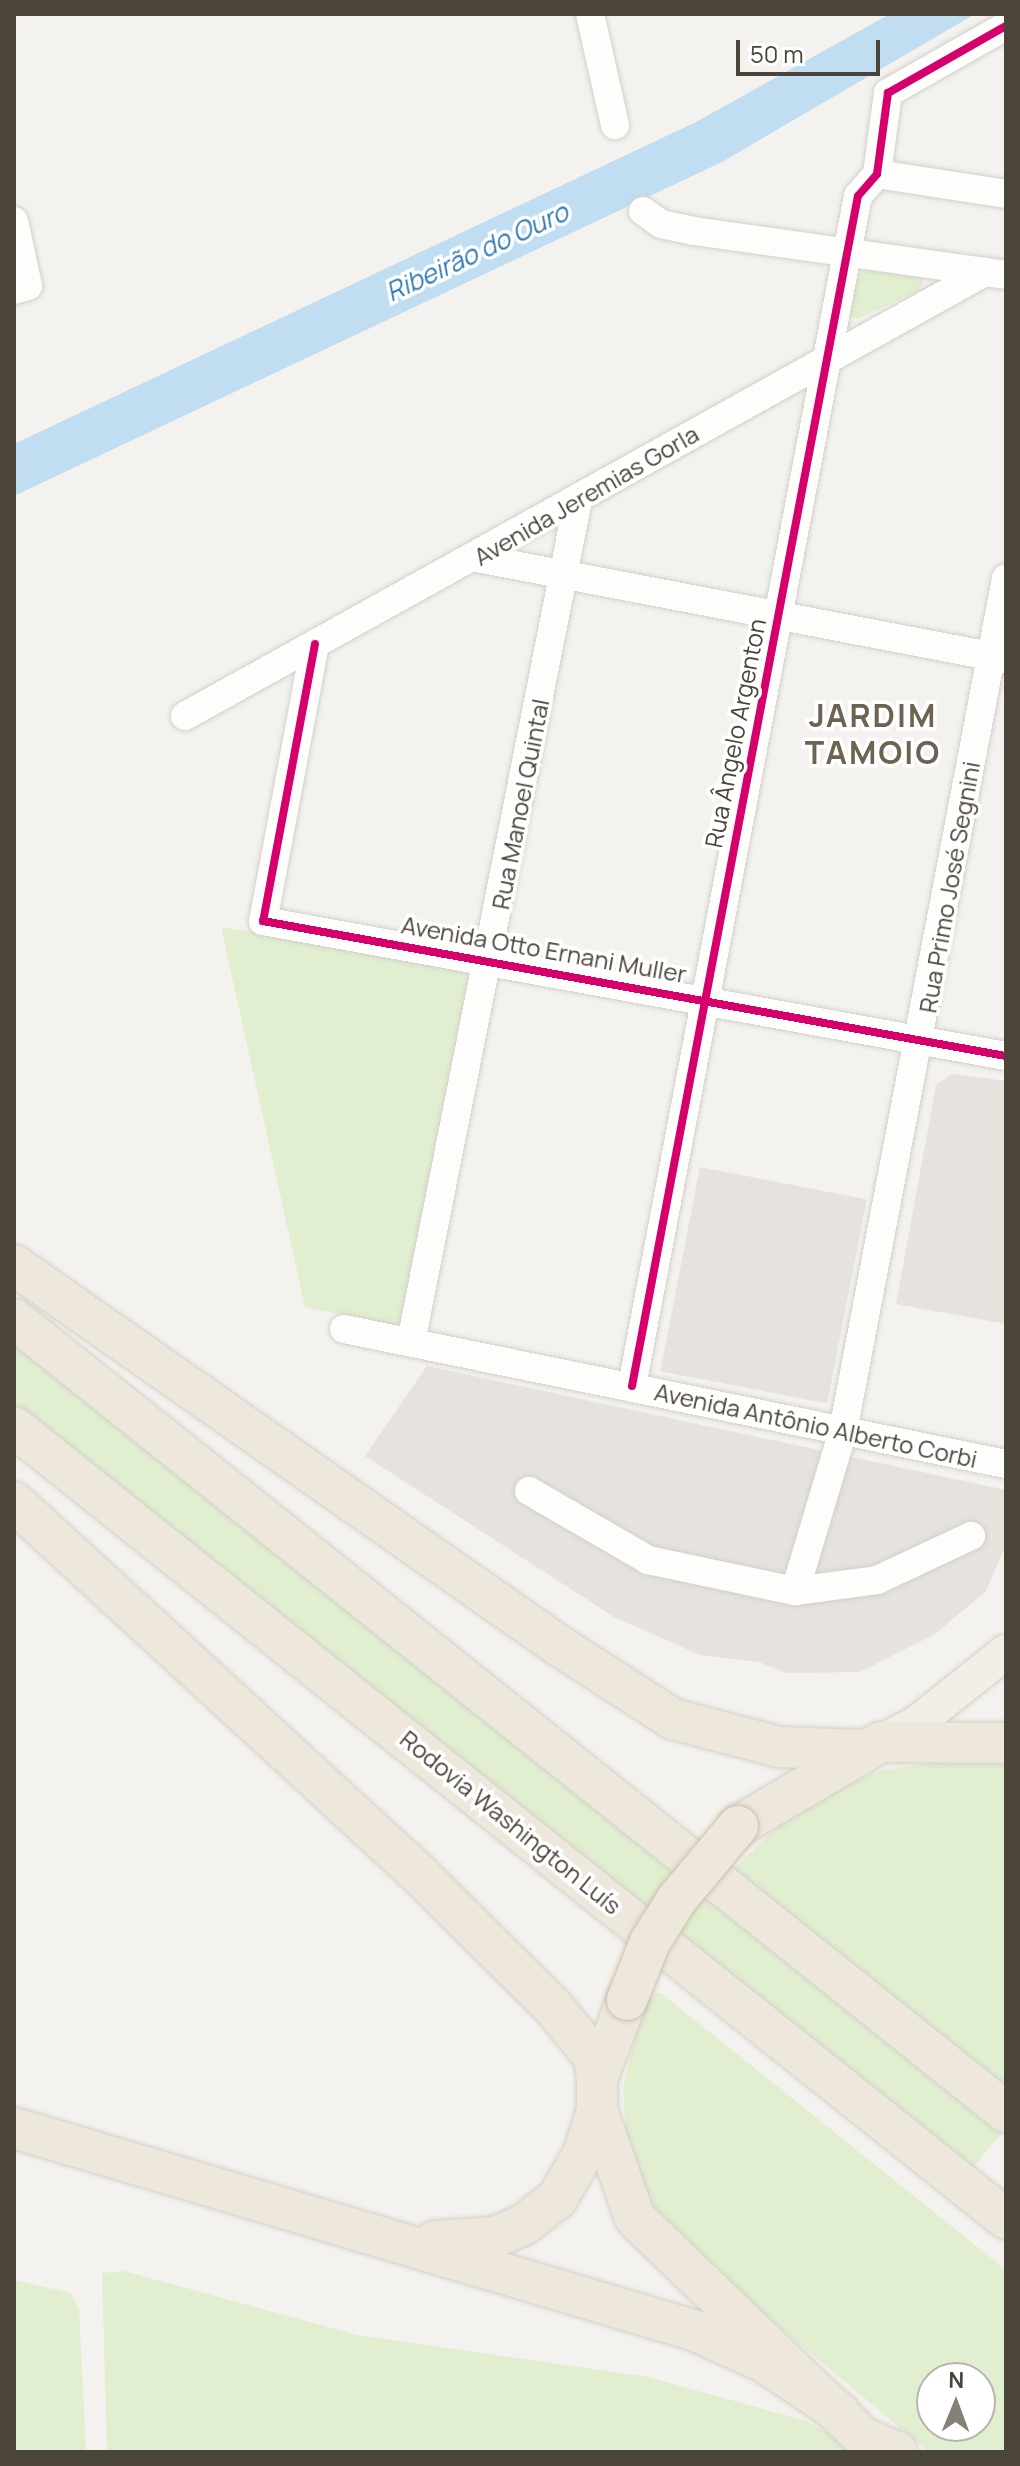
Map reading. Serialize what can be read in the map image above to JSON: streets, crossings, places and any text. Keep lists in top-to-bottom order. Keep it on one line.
{"streets":{"highway":["Rodovia Washington Luís"],"street":["Avenida Jeremias Gorla","Rua Ângelo Argenton","Rua Manoel Quintal","Rua Primo José Segnini","Avenida Otto Ernani Muller","Avenida Antônio Alberto Corbi"]},"crossings":[["Avenida Jeremias Gorla","Rua Ângelo Argenton"],["Avenida Jeremias Gorla","Rua Manoel Quintal"],["Avenida Jeremias Gorla","Avenida Otto Ernani Muller"],["Rua Ângelo Argenton","Avenida Otto Ernani Muller"],["Rua Ângelo Argenton","Avenida Antônio Alberto Corbi"],["Rua Manoel Quintal","Avenida Otto Ernani Muller"],["Rua Manoel Quintal","Avenida Antônio Alberto Corbi"],["Rua Primo José Segnini","Avenida Otto Ernani Muller"],["Rua Primo José Segnini","Avenida Antônio Alberto Corbi"]],"districts":["JARDIM TAMOIO"],"water":["Ribeirão do Ouro"],"scale_bar":"50 m","north":"top"}
